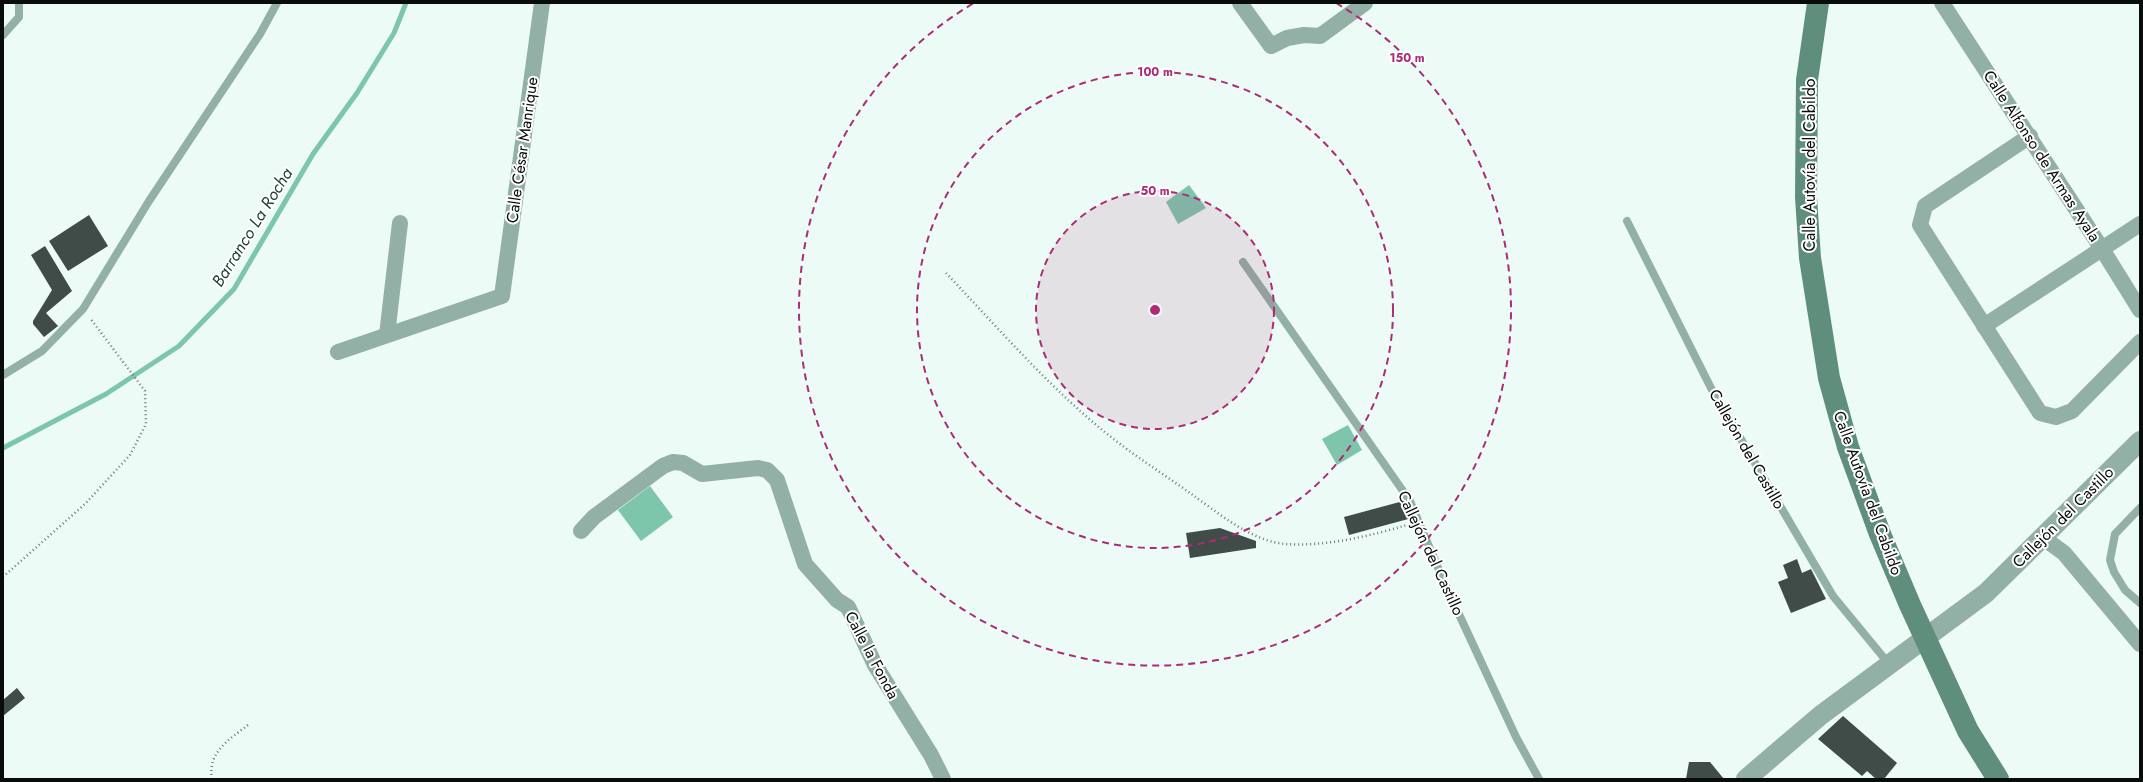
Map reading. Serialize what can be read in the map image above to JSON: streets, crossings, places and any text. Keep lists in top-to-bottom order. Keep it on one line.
{"streets":{"main road":["Calle Autovía del Cabildo"],"street":["Calle César Manrique","Calle Alfonso de Armas Ayala","Callejón del Castillo","Calle la Fonda"]},"water":["Barranco La Rocha"],"rings":["150 m","100 m","50 m"]}
